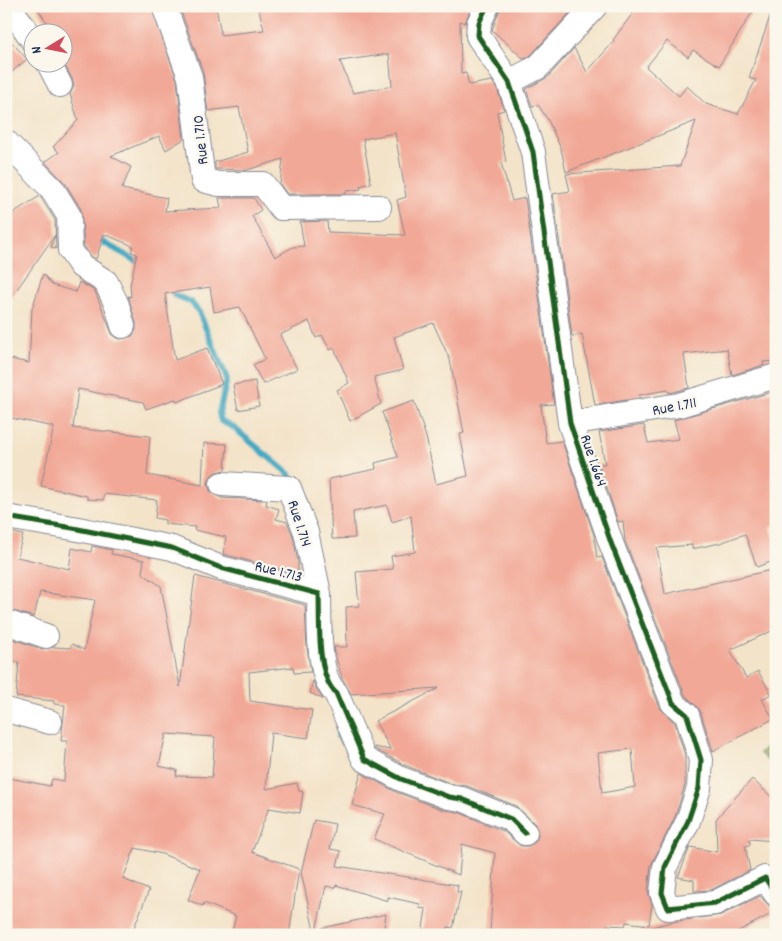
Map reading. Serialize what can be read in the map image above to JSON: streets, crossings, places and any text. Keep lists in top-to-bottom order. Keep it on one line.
{"streets":{"street":["Rue 1.710","Rue 1.711","Rue 1.664","Rue 1.714","Rue 1.713"]},"crossings":[["Rue 1.711","Rue 1.664"],["Rue 1.714","Rue 1.713"]],"north":"left"}
